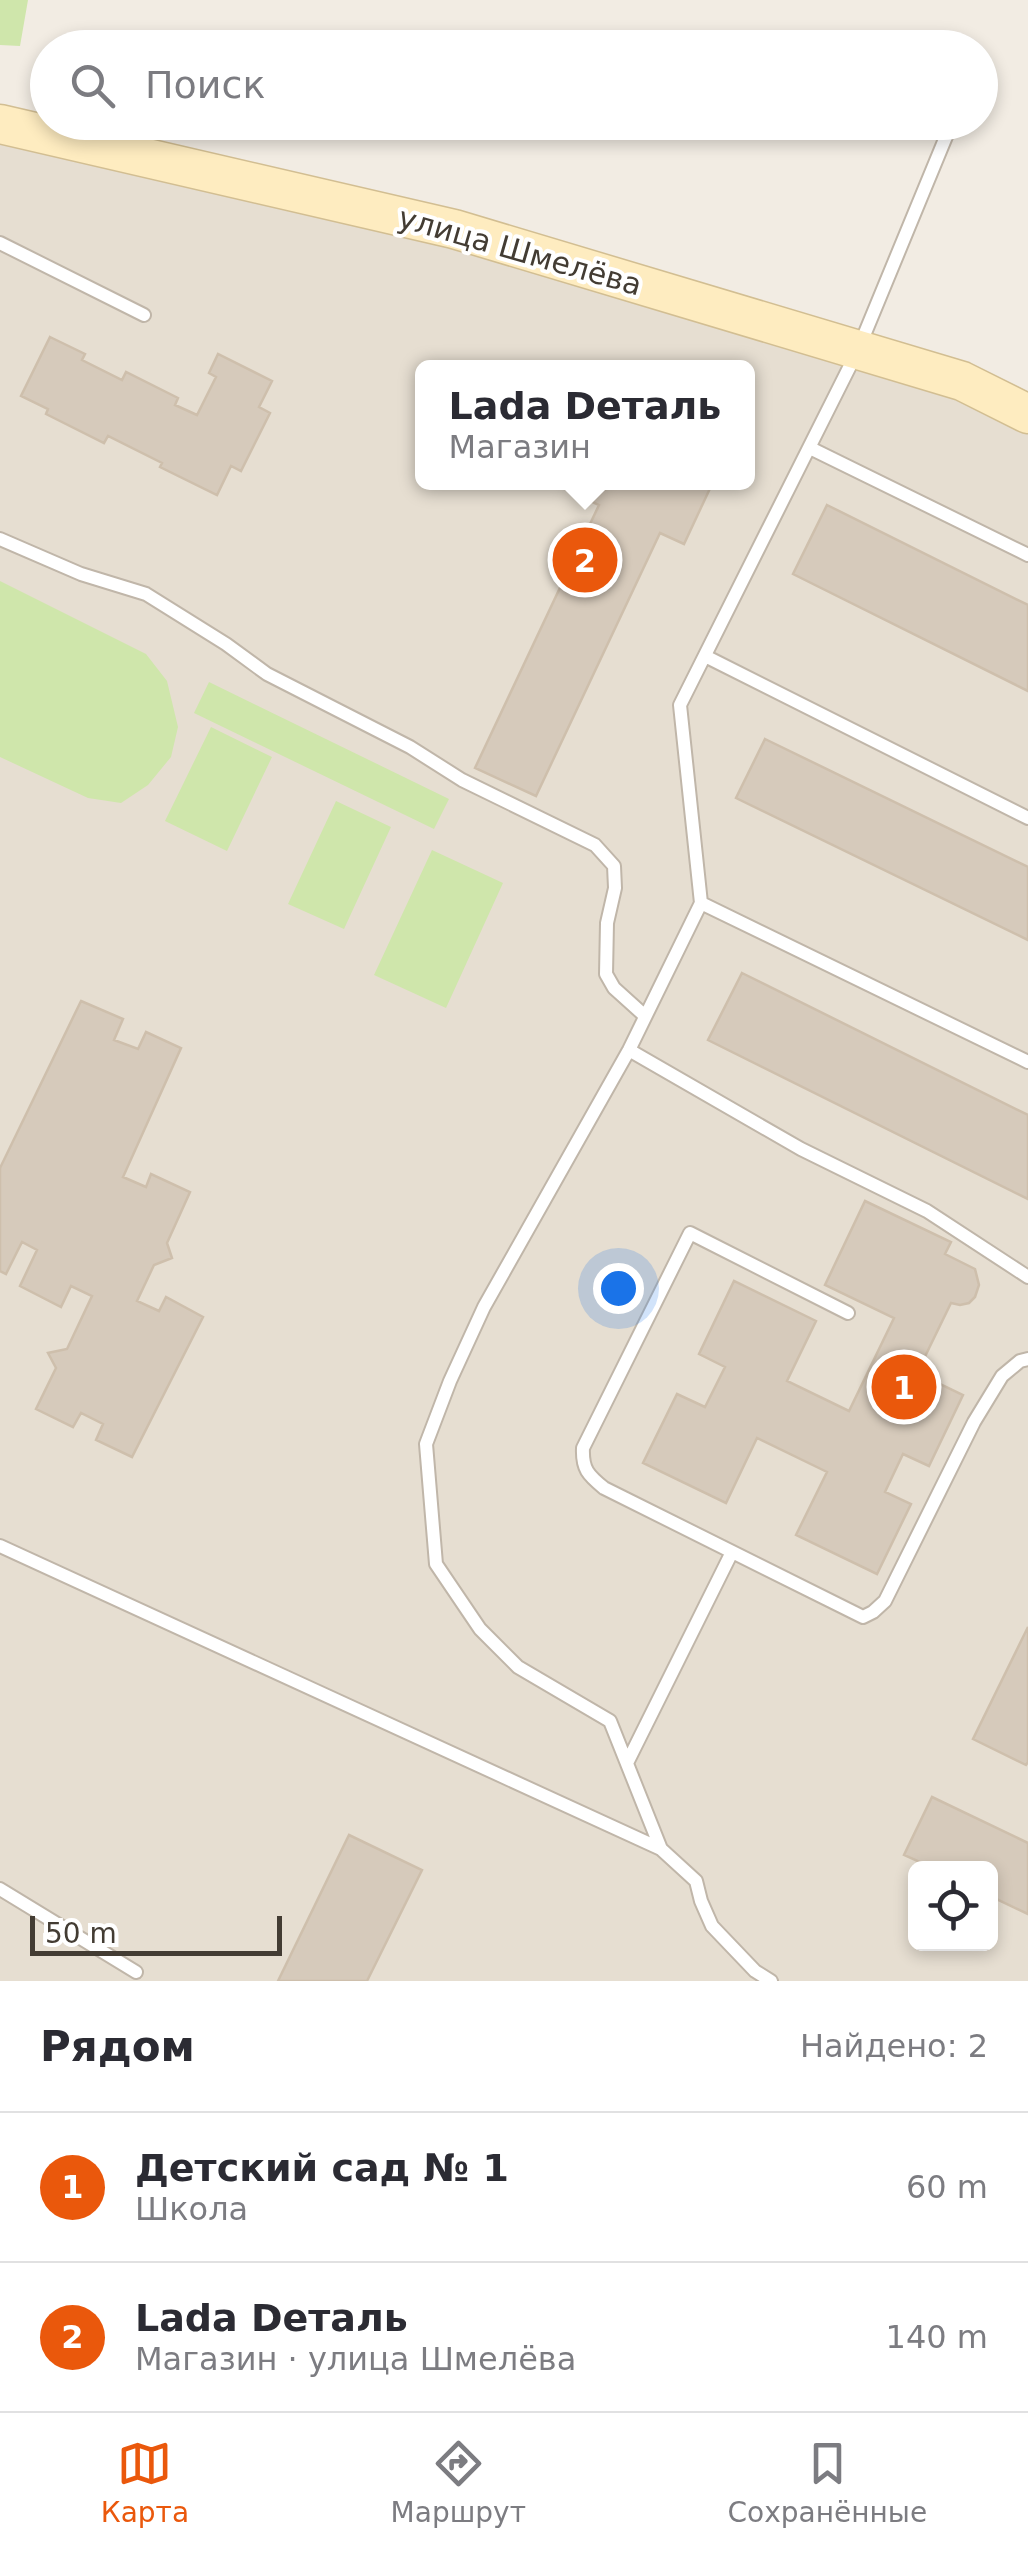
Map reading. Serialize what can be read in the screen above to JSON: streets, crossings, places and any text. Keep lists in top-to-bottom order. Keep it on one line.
{"streets":{"main road":["улица Шмелёва"]},"scale_bar":"50 m","page":{"search":"Поиск","popup":["Lada Dеталь","Магазин"],"pins":["2","1"],"scale":"50 m","heading":["Рядом","Найдено: 2"],"list":[{"mark":"1","name":"Детский сад № 1","note":"Школа","value":"60 m"},{"mark":"2","name":"Lada Dеталь","note":"Магазин · улица Шмелёва","value":"140 m"}],"nav":["Карта","Маршрут","Сохранённые"]}}
